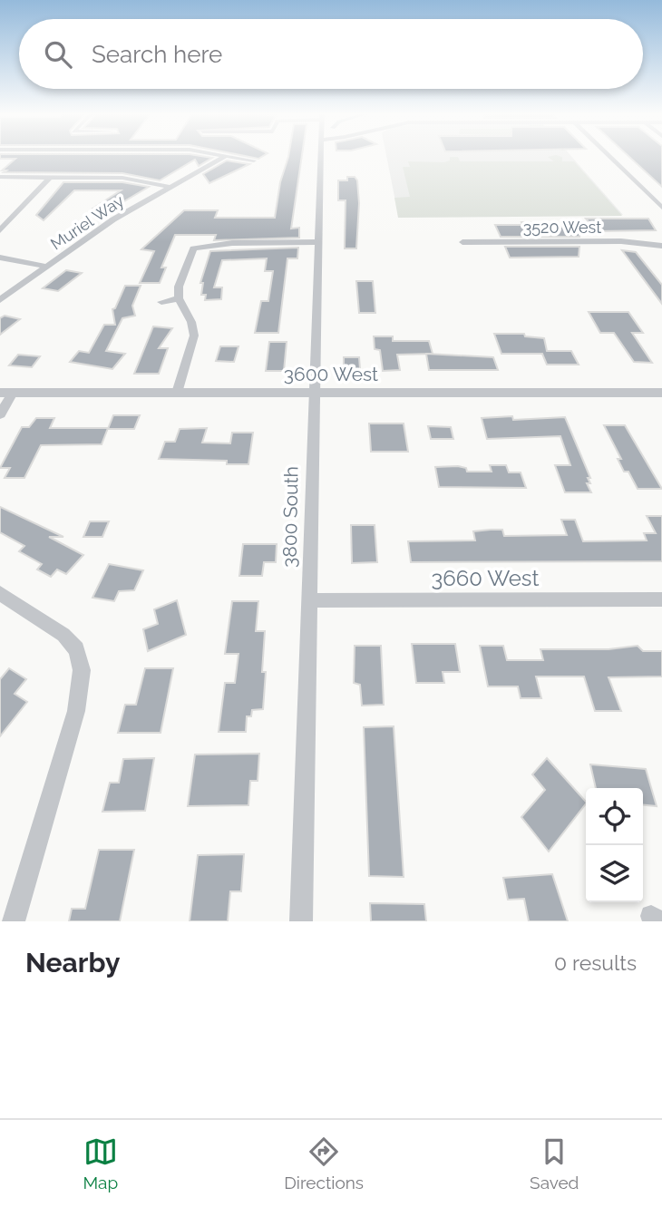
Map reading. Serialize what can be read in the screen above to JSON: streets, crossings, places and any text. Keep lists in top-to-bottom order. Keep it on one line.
{"streets":{"street":["Muriel Way","3520 West","3600 West","3800 South","3660 West"]},"crossings":[["3600 West","3800 South"],["3800 South","3660 West"]],"page":{"search":"Search here","heading":["Nearby","0 results"],"nav":["Map","Directions","Saved"]}}
